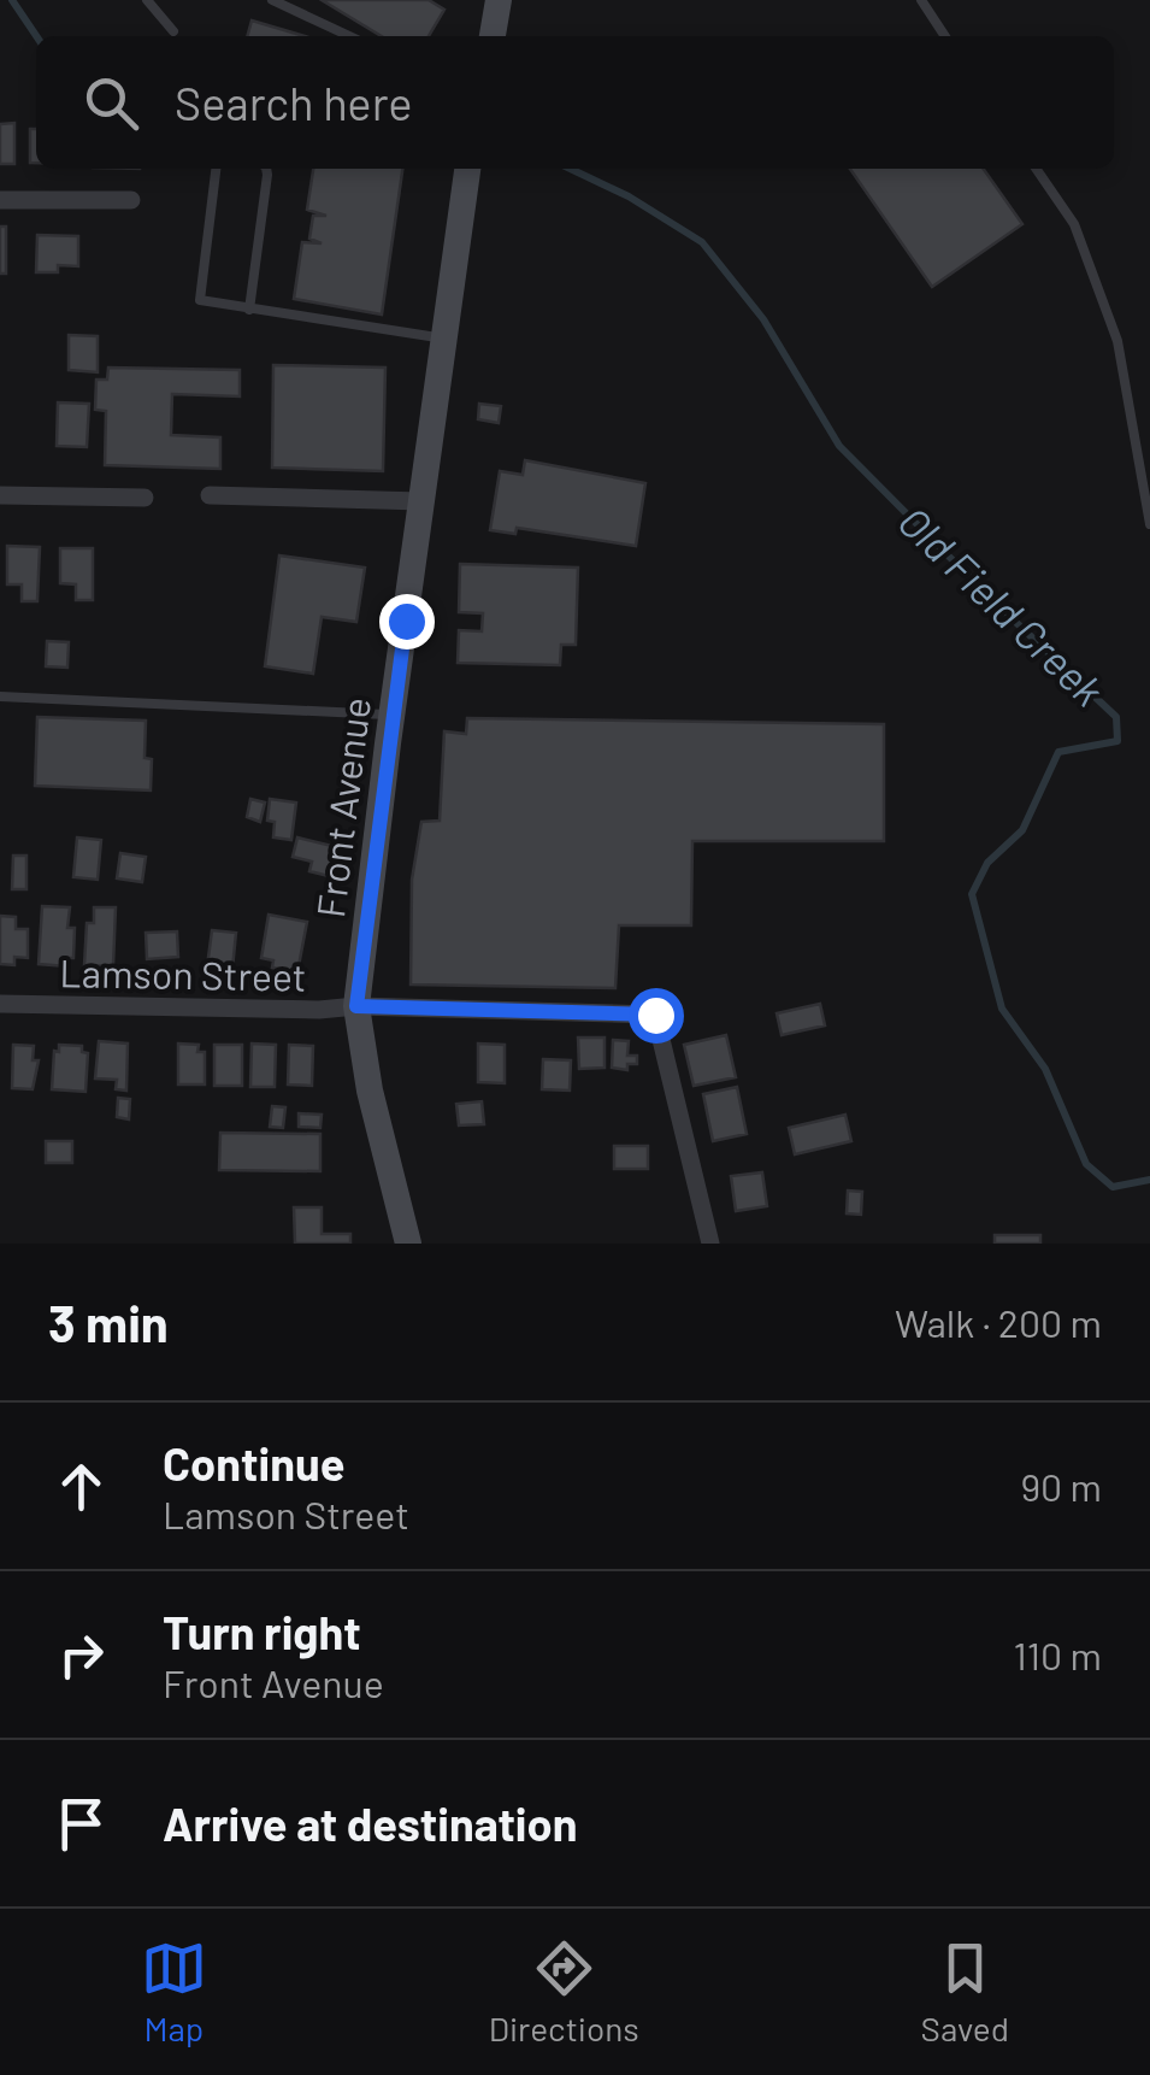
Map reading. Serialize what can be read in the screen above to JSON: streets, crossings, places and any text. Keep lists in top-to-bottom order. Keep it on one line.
{"streets":{"street":["Front Avenue","Lamson Street"]},"crossings":[["Front Avenue","Lamson Street"]],"water":["Old Field Creek"],"page":{"search":"Search here","heading":["3 min","Walk · 200 m"],"list":[["Continue","Lamson Street","90 m"],["Turn right","Front Avenue","110 m"],"Arrive at destination"],"nav":["Map","Directions","Saved"]}}
